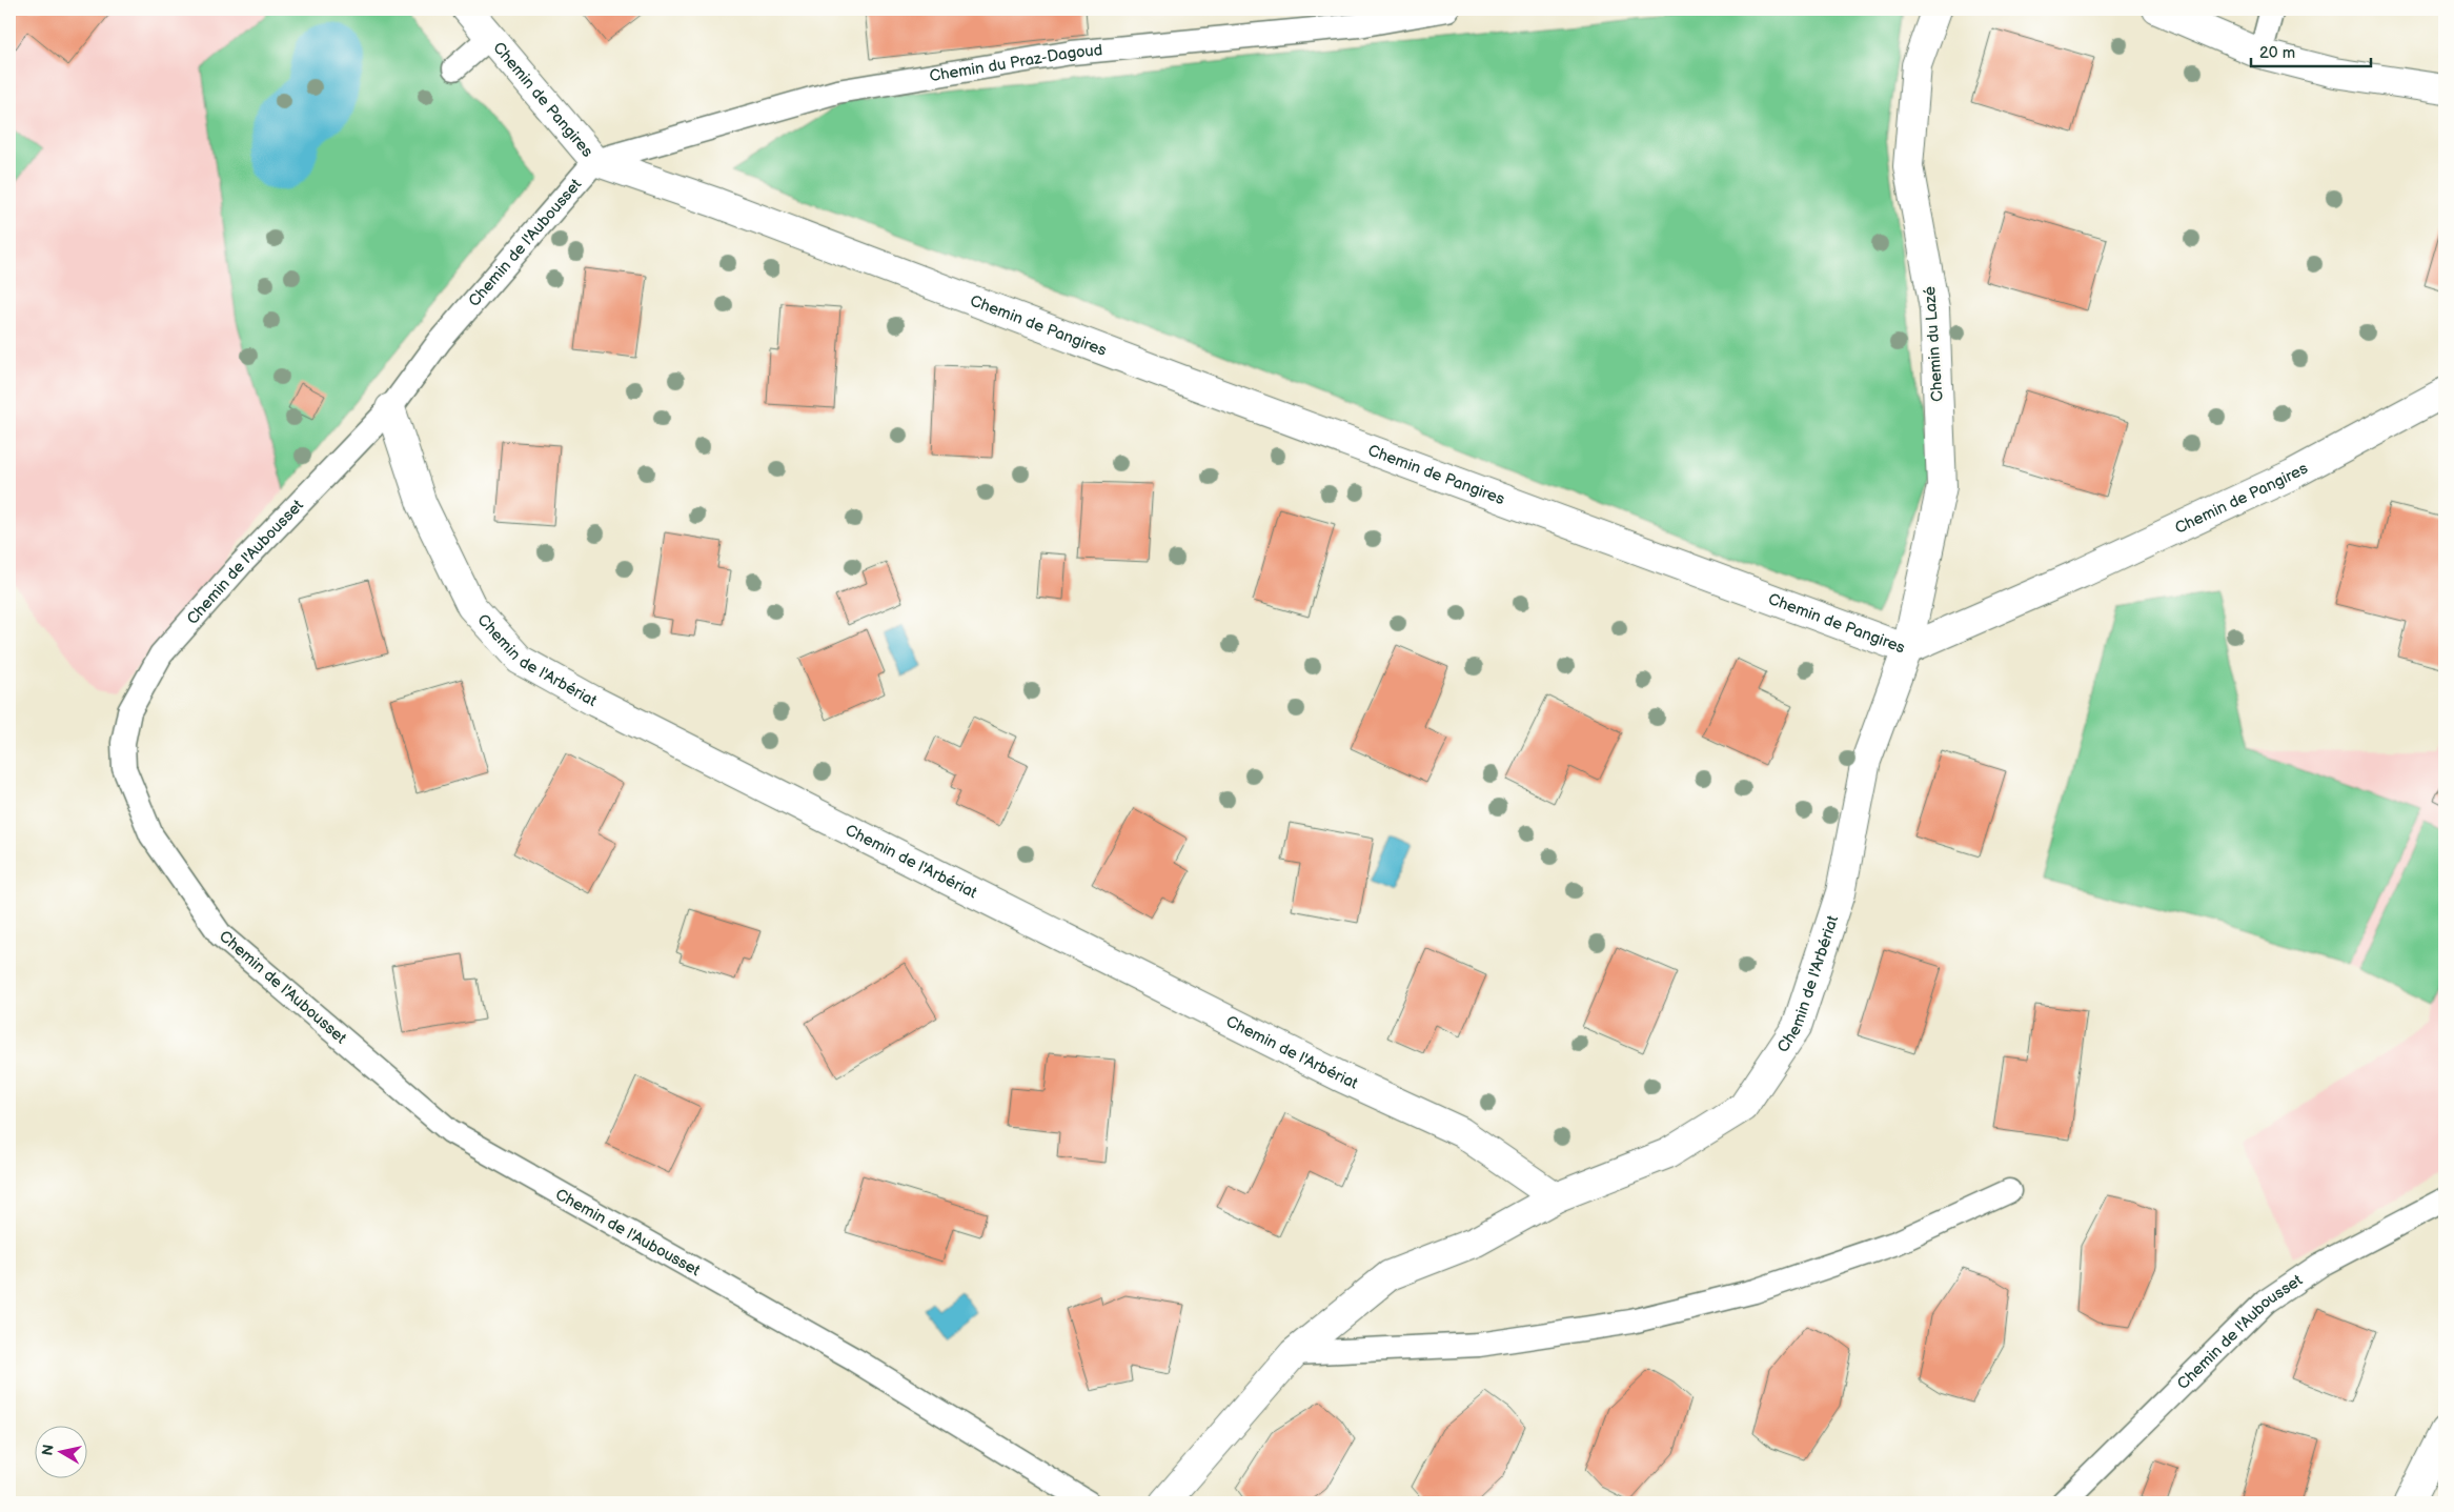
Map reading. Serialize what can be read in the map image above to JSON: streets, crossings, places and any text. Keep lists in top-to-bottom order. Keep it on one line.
{"streets":{"street":["Chemin de Pangires","Chemin du Lazé","Chemin de l'Arbériat"],"lane":["Chemin du Praz-Dagoud","Chemin de l'Aubousset"]},"crossings":[["Chemin du Praz-Dagoud","Chemin de Pangires"],["Chemin du Praz-Dagoud","Chemin de l'Aubousset"],["Chemin de Pangires","Chemin de l'Aubousset"],["Chemin de Pangires","Chemin du Lazé"],["Chemin de Pangires","Chemin de l'Arbériat"],["Chemin de l'Aubousset","Chemin de l'Arbériat"],["Chemin du Lazé","Chemin de l'Arbériat"]],"scale_bar":"20 m","north":"left"}
